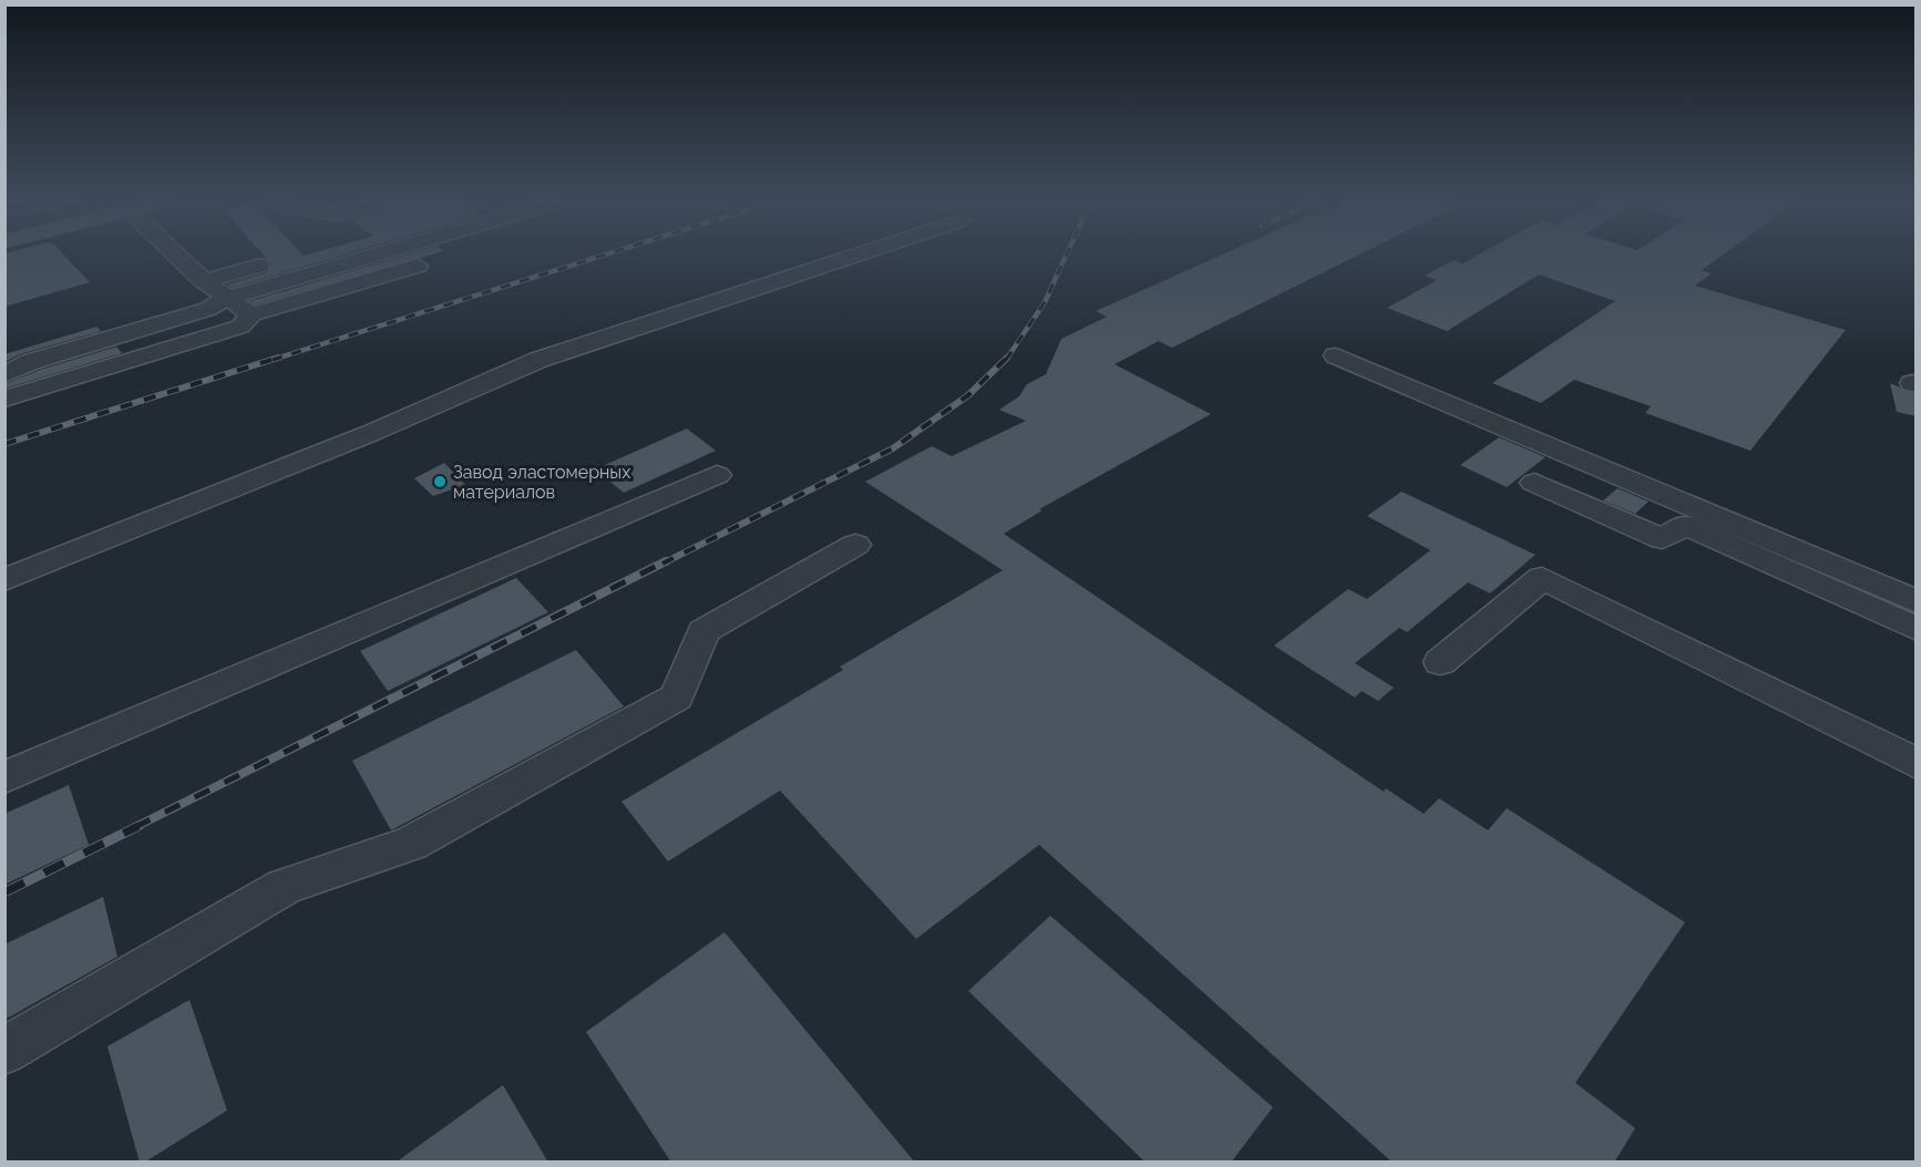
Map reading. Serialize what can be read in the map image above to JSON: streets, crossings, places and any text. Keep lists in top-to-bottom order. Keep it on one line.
{"places":["Завод эластомерных материалов"]}
